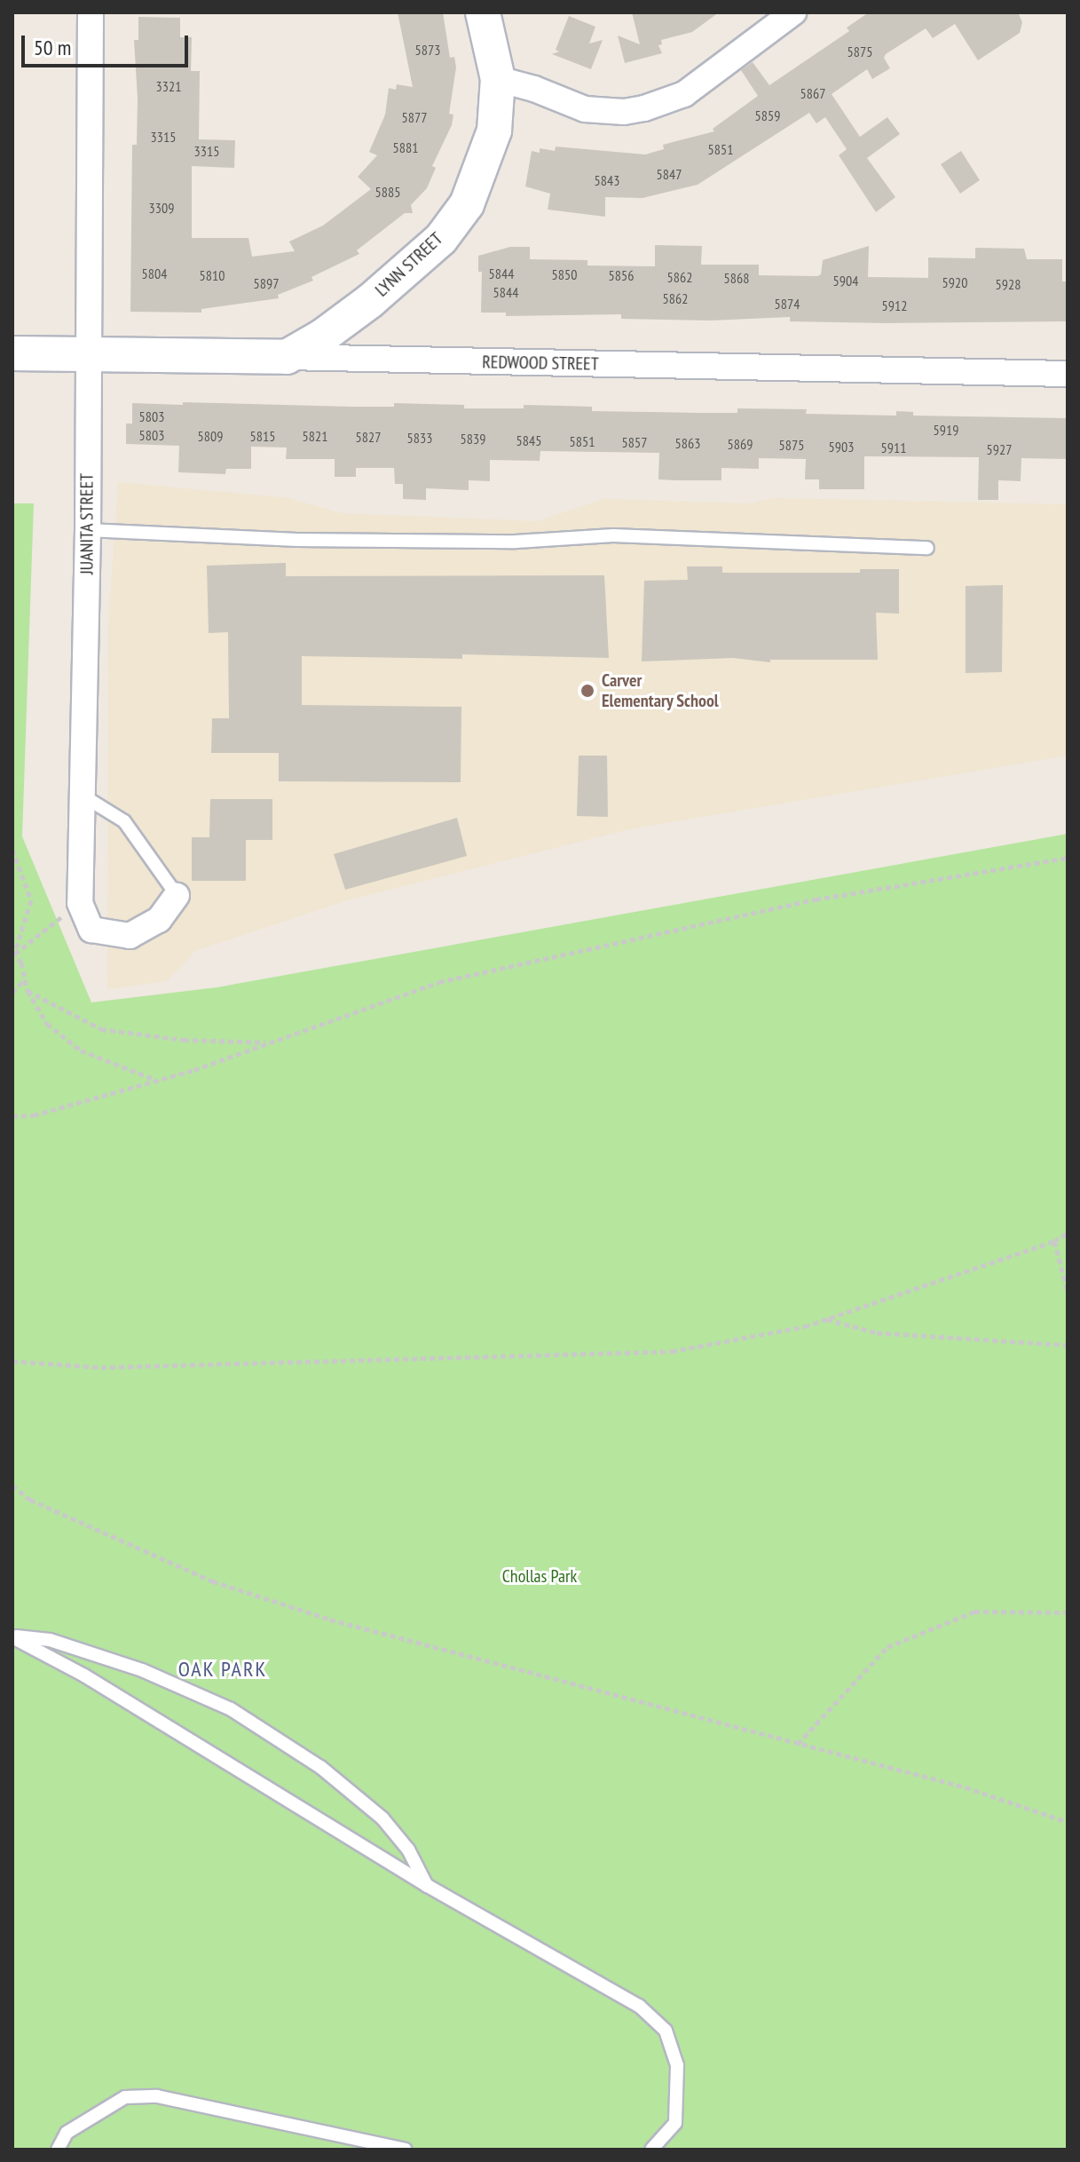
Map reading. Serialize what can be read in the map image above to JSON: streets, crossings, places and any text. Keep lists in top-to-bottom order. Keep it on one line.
{"streets":{"street":["LYNN STREET","REDWOOD STREET","JUANITA STREET"]},"crossings":[["LYNN STREET","REDWOOD STREET"],["REDWOOD STREET","JUANITA STREET"]],"districts":["OAK PARK"],"parks":["Chollas Park"],"places":["Carver Elementary School"],"house_numbers":["5873","5875","3321","5867","5859","5877","3315","5881","5851","3315","5847","5843","5885","3309","5804","5844","5850","5810","5856","5862","5868","5904","5920","5897","5928","5844","5862","5874","5912","5803","5919","5803","5809","5815","5821","5827","5833","5839","5845","5851","5857","5863","5869","5875","5903","5911","5927"],"scale_bar":"50 m"}
